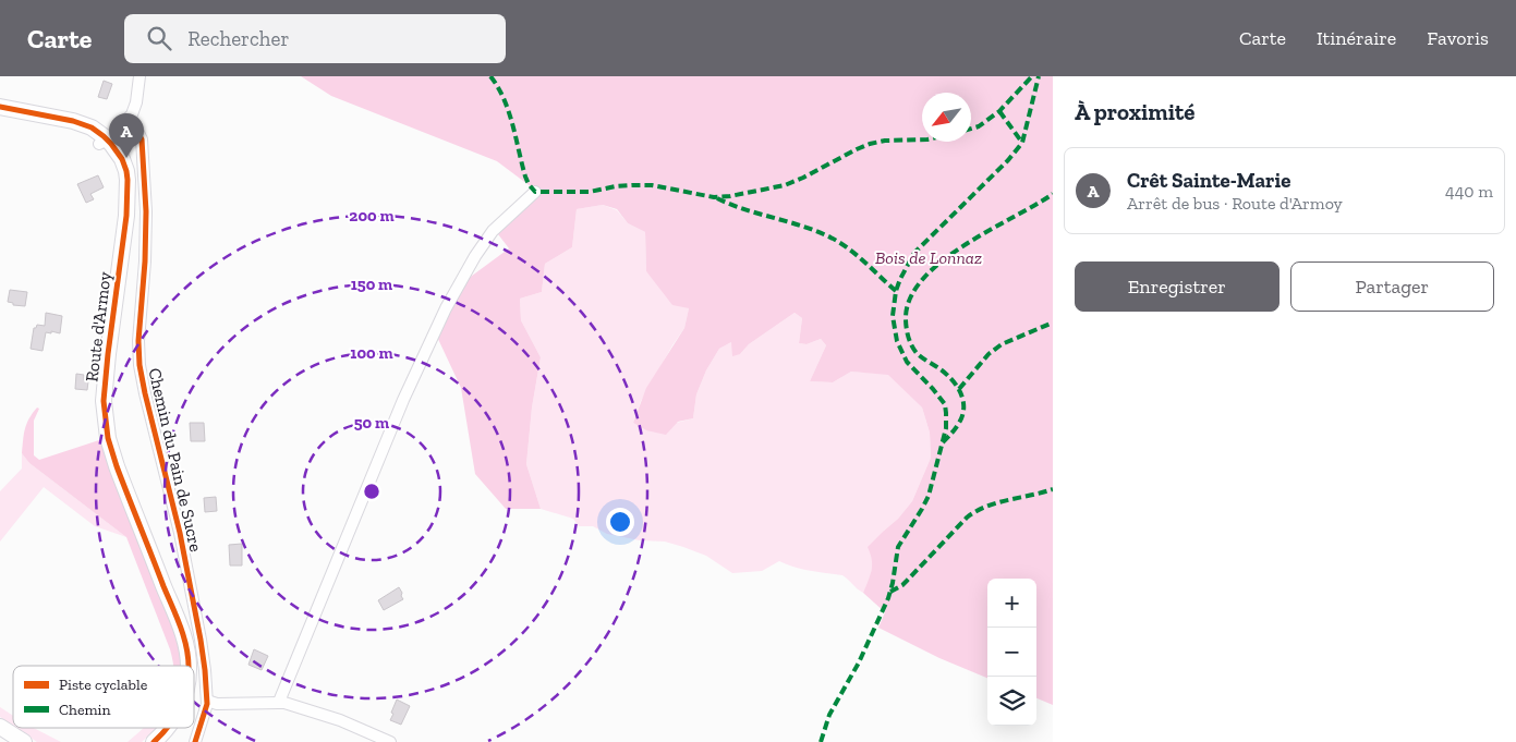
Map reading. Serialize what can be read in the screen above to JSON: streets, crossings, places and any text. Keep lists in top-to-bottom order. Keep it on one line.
{"streets":{"main road":["Route d'Armoy"],"street":["Chemin du Pain de Sucre"]},"parks":["Bois de Lonnaz"],"legend":["Piste cyclable","Chemin"],"north":"bottom left","page":{"header":"Carte","search":"Rechercher","nav":["Carte","Itinéraire","Favoris"],"heading":"À proximité","pins":"A","list":[{"mark":"A","name":"Crêt Sainte-Marie","note":"Arrêt de bus · Route d'Armoy","value":"440 m"}],"buttons":["Enregistrer","Partager"],"map_buttons":["+","−"]},"rings":["200 m","150 m","100 m","50 m"]}
